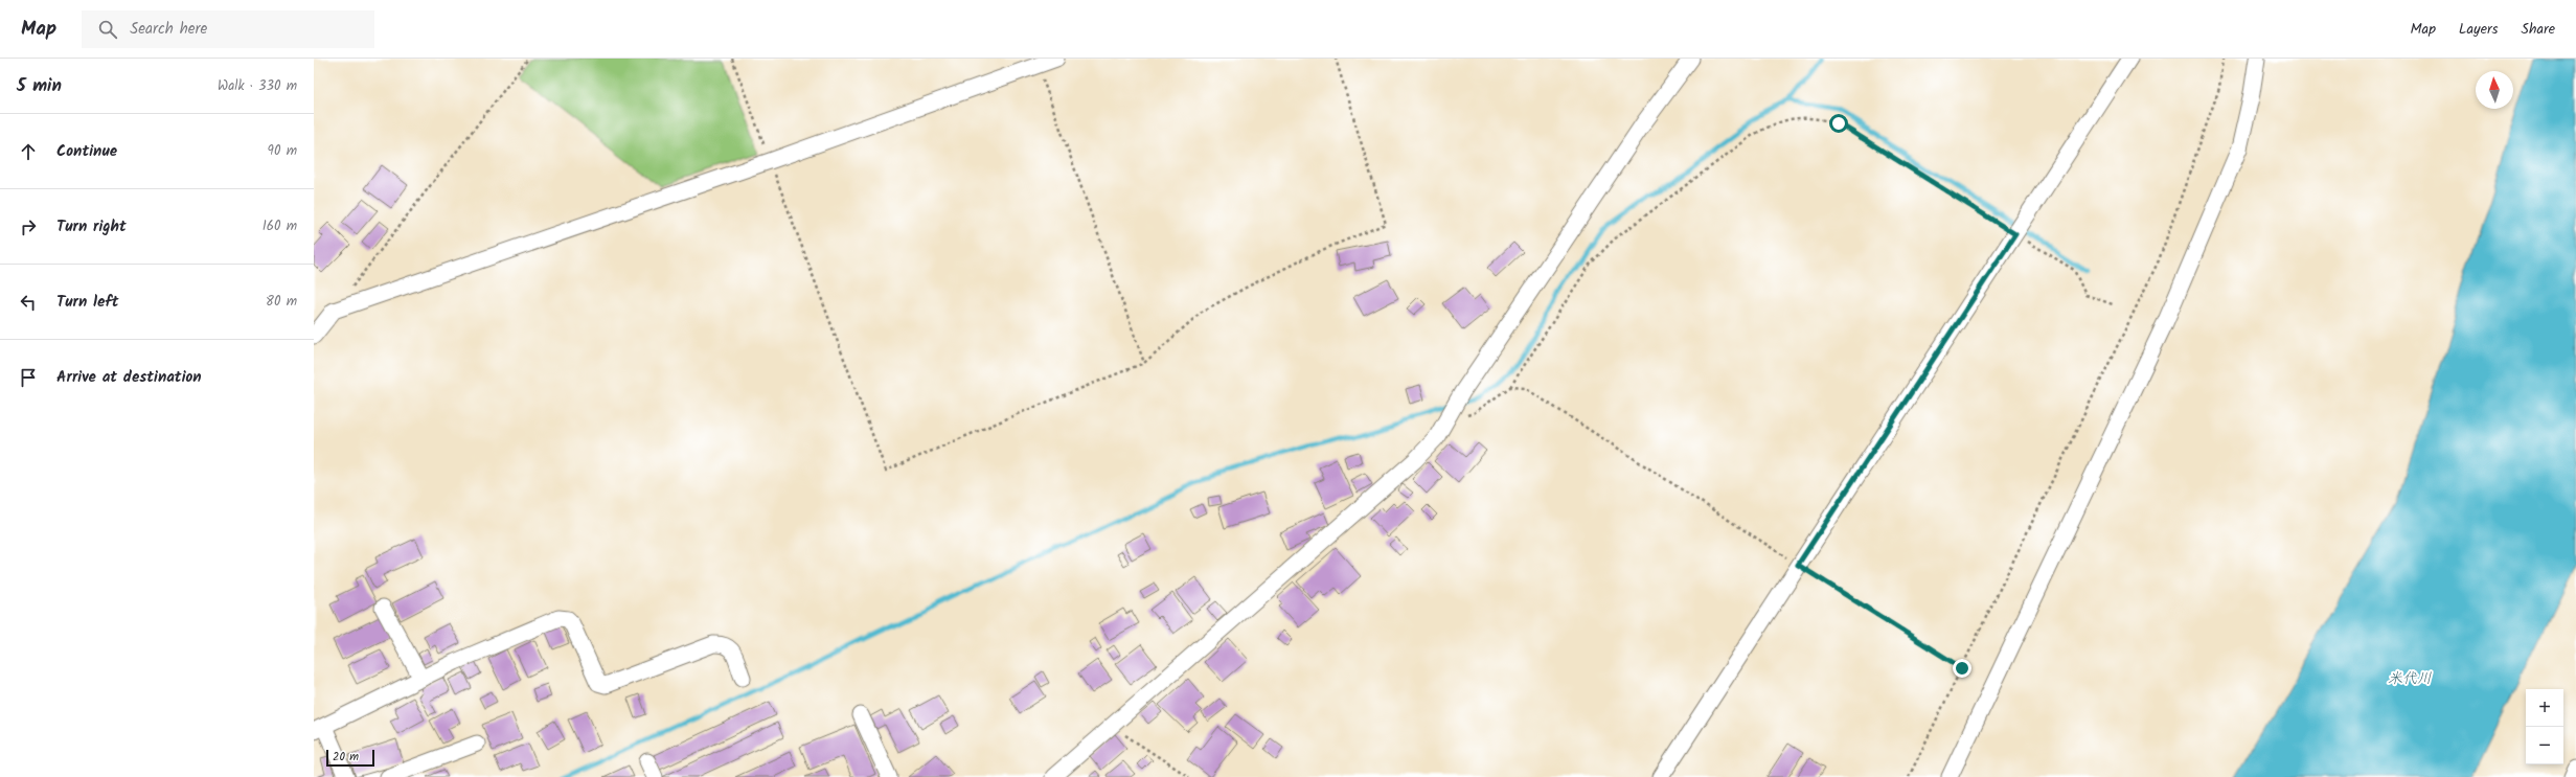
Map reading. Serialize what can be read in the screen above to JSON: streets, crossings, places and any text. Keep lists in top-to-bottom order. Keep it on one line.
{"water":["米代川"],"scale_bar":"20 m","north":"top","page":{"header":"Map","search":"Search here","nav":["Map","Layers","Share"],"heading":["5 min","Walk · 330 m"],"list":[["Continue","90 m"],["Turn right","160 m"],["Turn left","80 m"],"Arrive at destination"],"map_buttons":["+","−"],"scale":"20 m"}}
